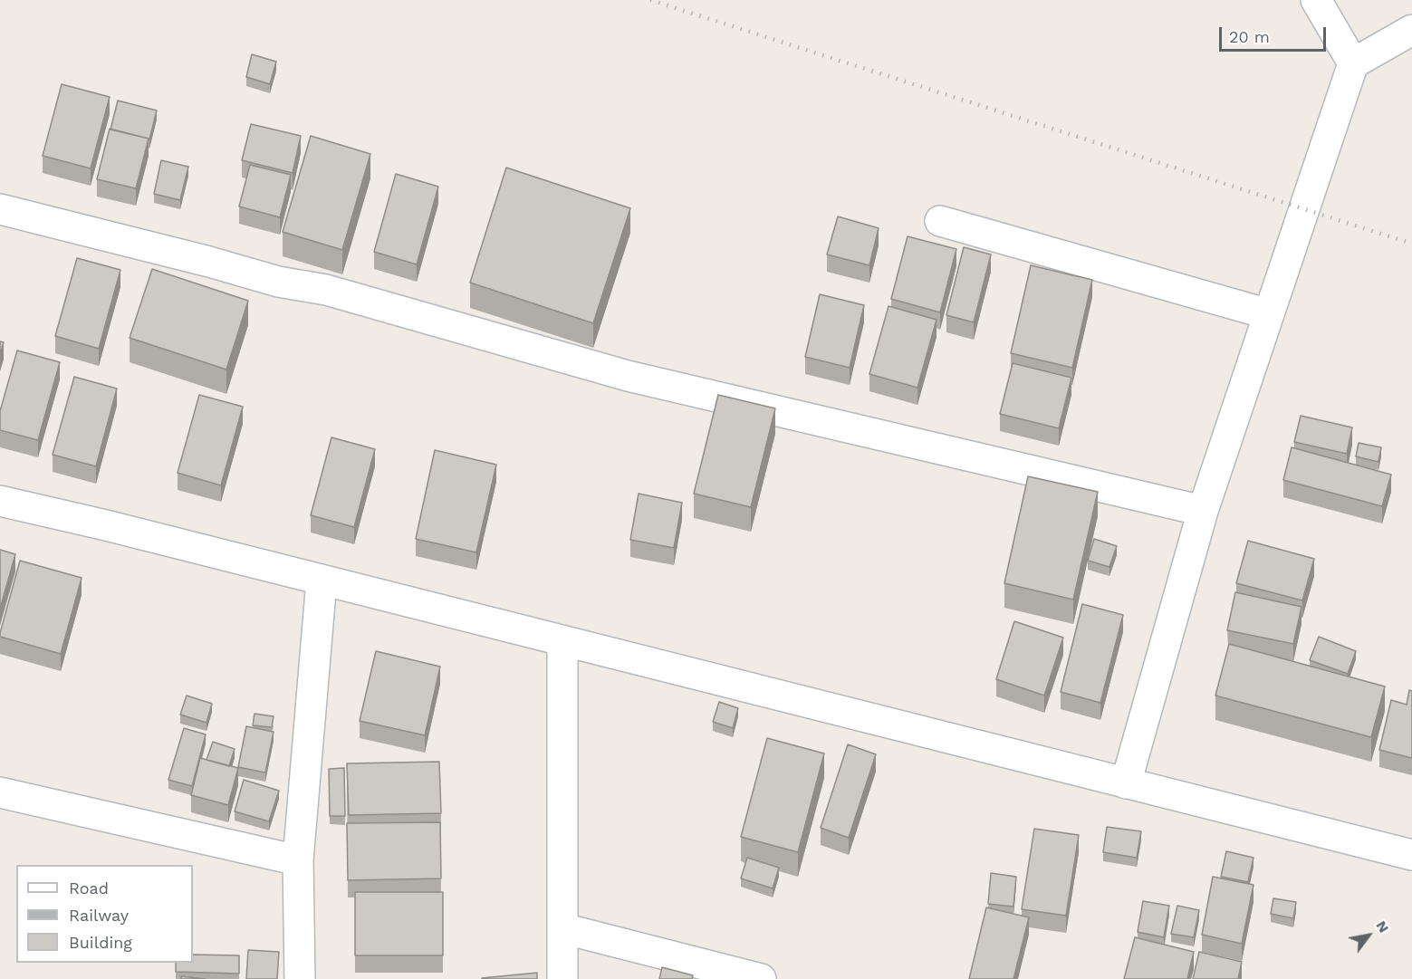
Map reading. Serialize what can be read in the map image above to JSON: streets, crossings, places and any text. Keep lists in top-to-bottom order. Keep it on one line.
{"legend":["Road","Railway","Building"],"scale_bar":"20 m","north":"top right"}
